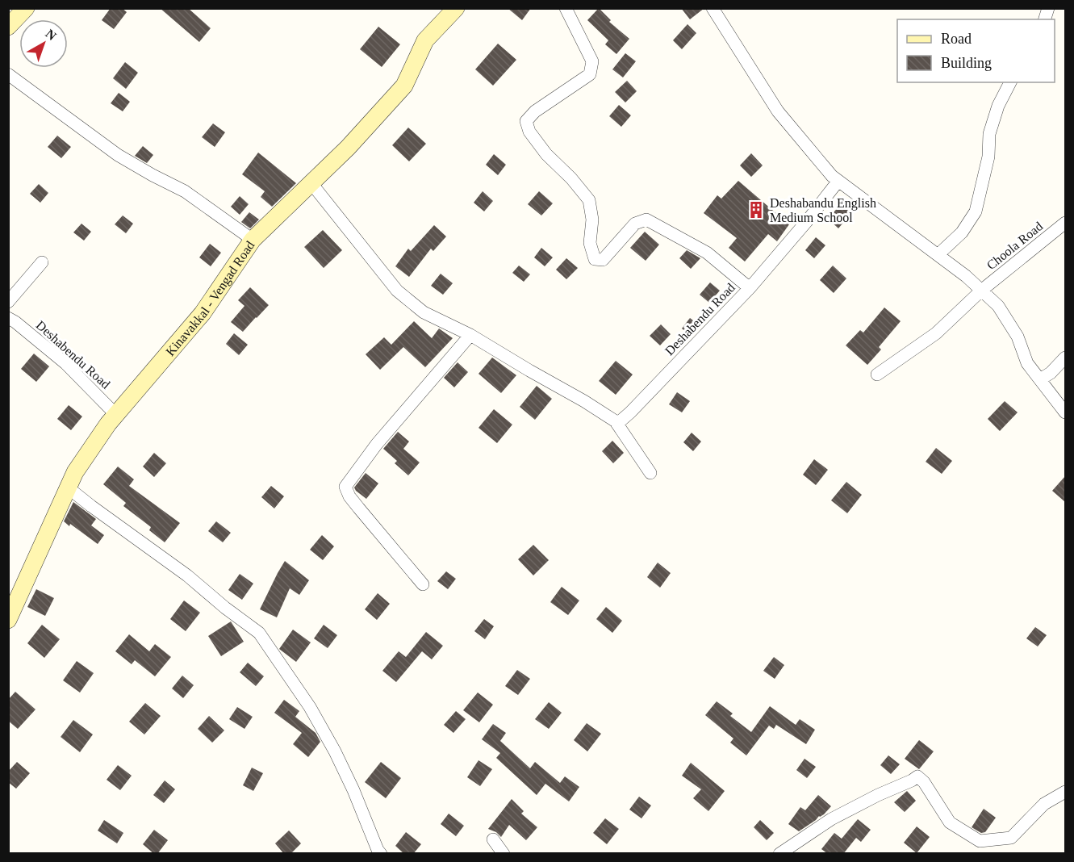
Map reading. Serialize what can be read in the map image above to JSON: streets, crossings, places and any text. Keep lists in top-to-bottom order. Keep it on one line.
{"streets":{"main road":["Kinavakkal - Vengad Road"],"street":["Choola Road","Deshabendu Road"]},"crossings":[["Kinavakkal - Vengad Road","Deshabendu Road"]],"places":{"building":["Deshabandu English Medium School"]},"legend":["Road","Building"],"north":"top right"}
